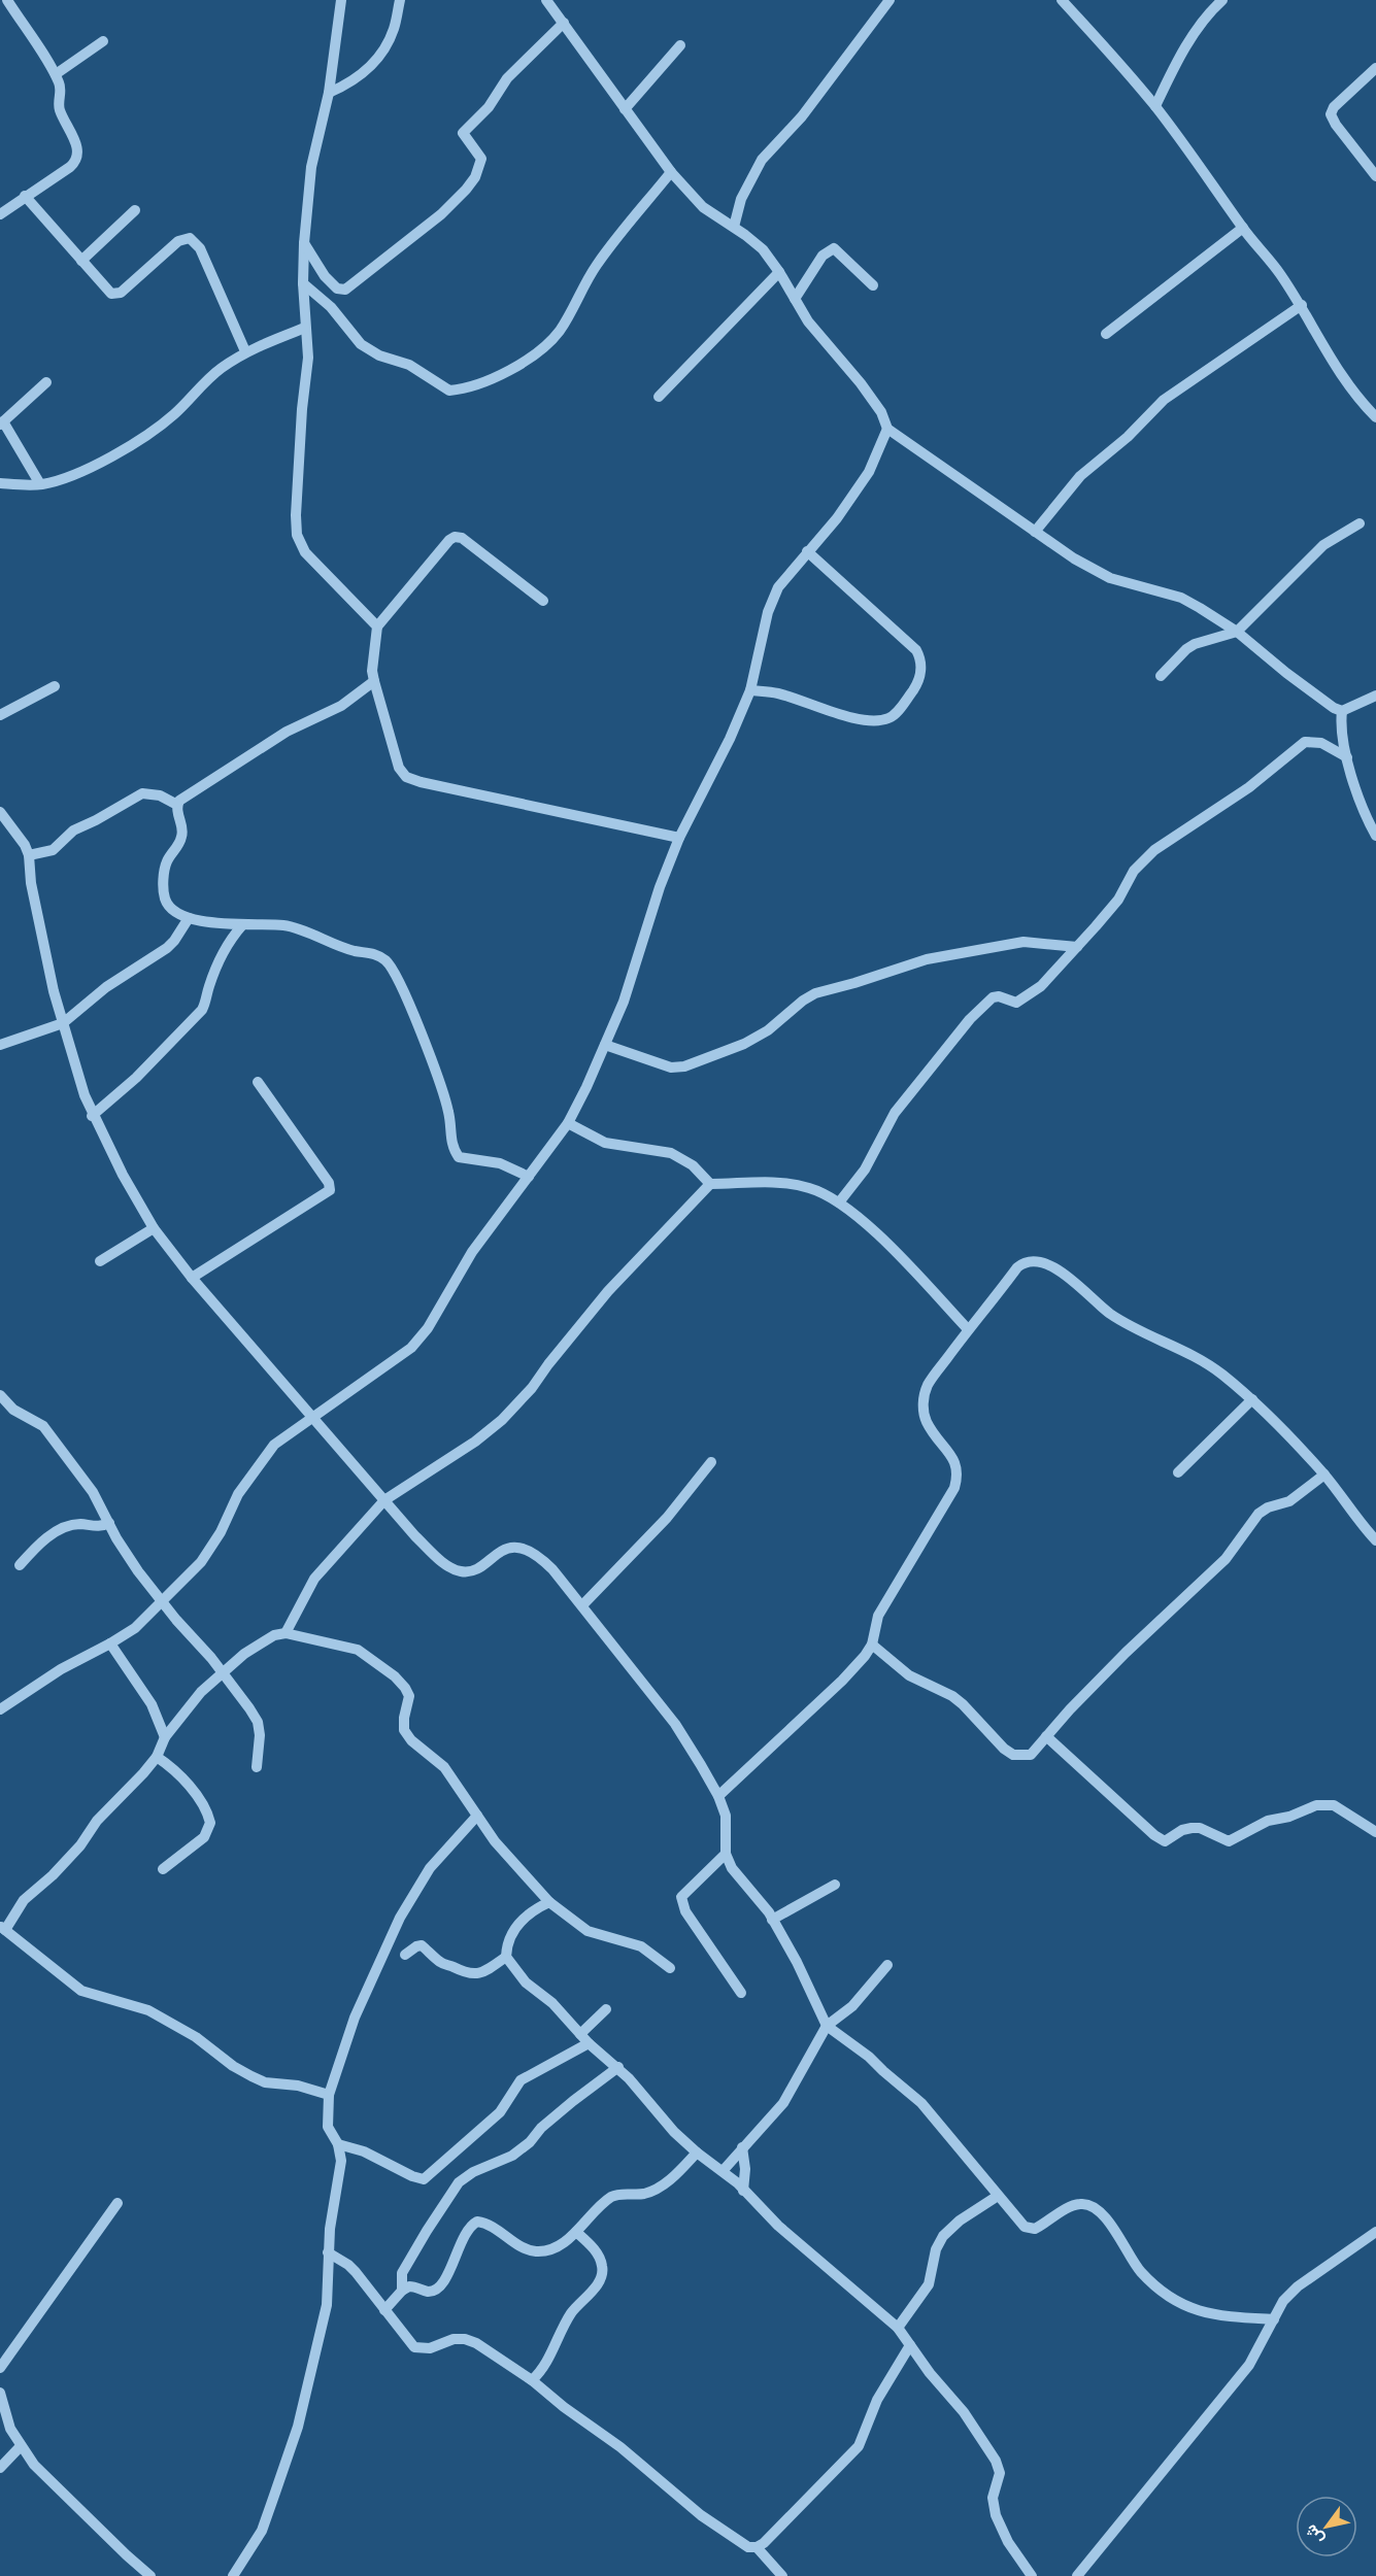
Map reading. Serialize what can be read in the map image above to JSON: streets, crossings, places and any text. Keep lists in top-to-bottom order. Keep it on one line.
{"north":"bottom left"}
